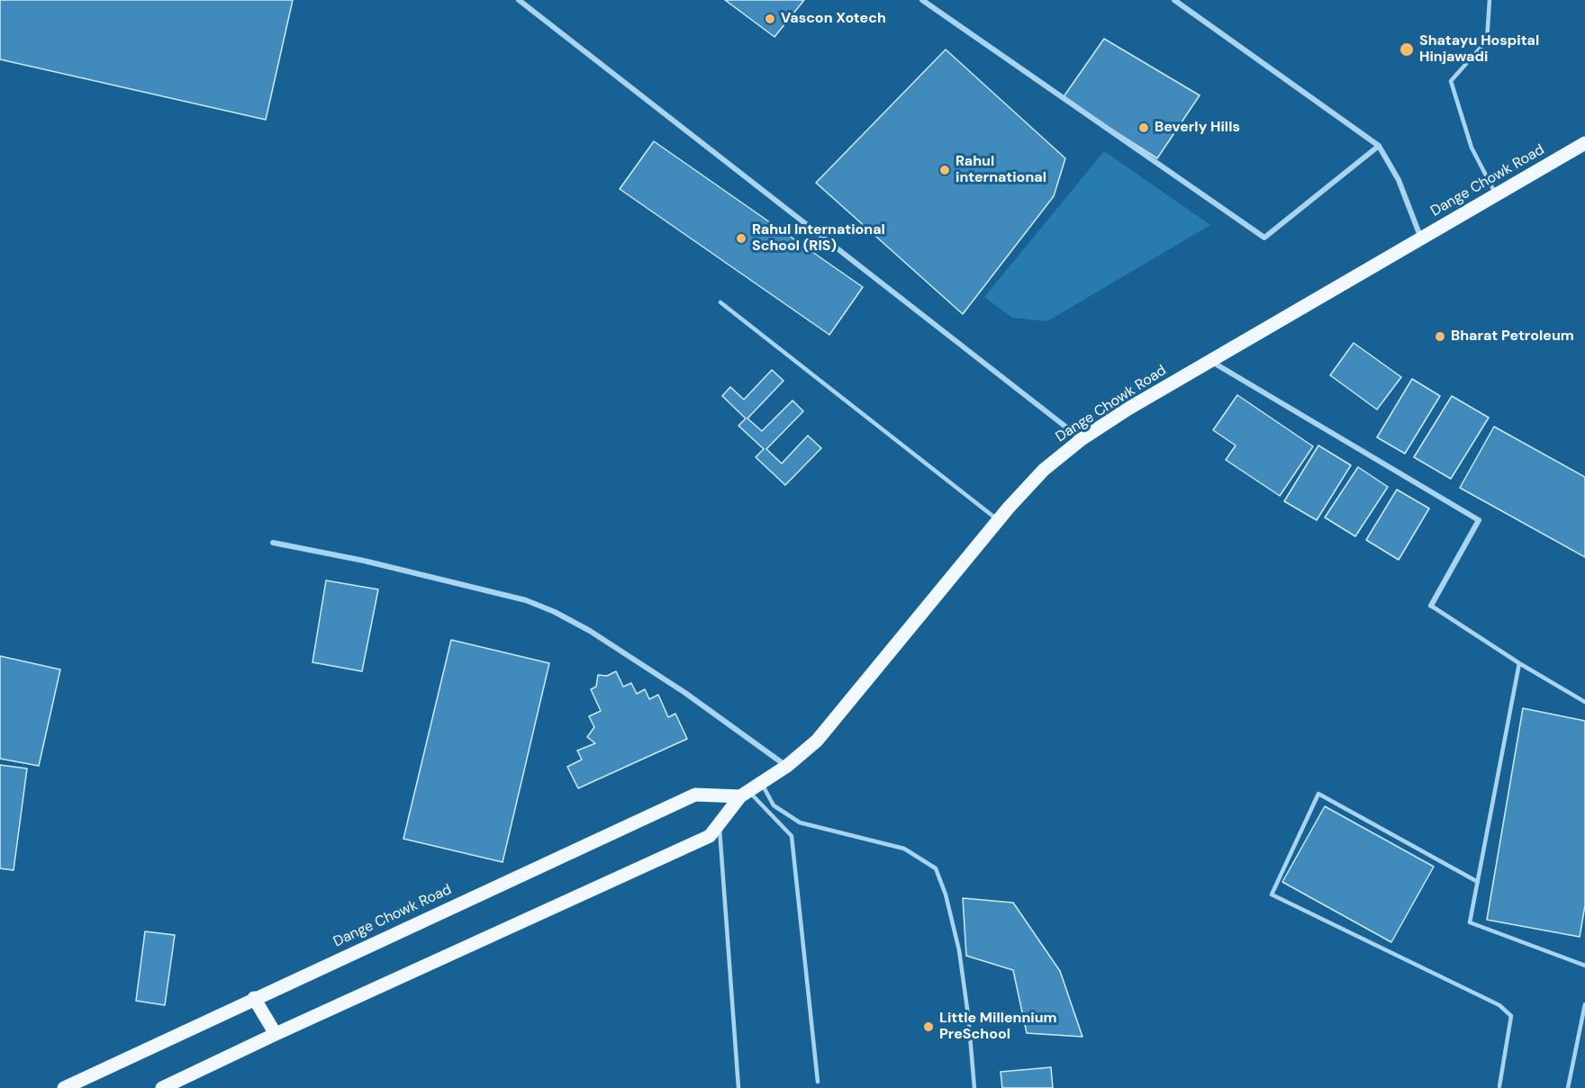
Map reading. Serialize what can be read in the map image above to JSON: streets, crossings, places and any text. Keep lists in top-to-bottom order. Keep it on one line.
{"streets":{"main road":["Dange Chowk Road"]},"places":["Vascon Xotech","Shatayu Hospital Hinjawadi","Beverly Hills","Rahul international","Rahul International School (RIS)","Bharat Petroleum","Little Millennium PreSchool"]}
